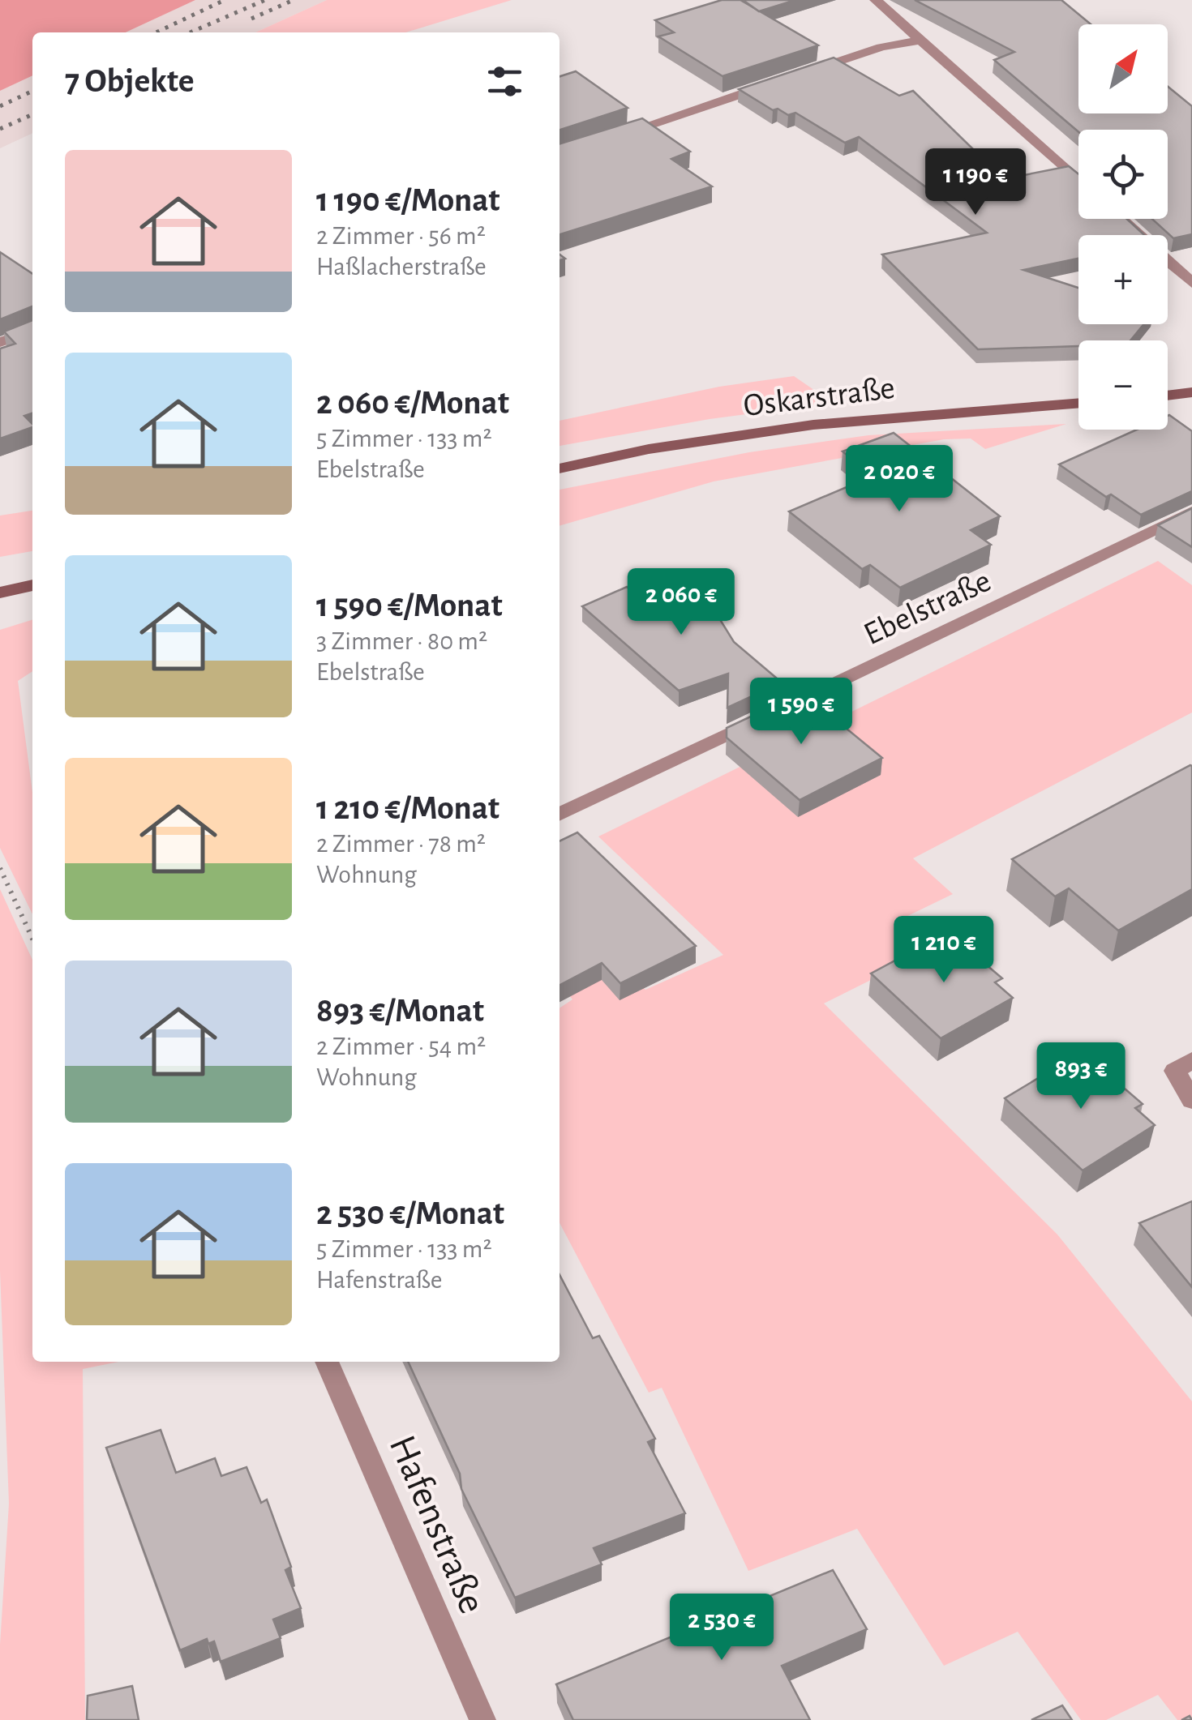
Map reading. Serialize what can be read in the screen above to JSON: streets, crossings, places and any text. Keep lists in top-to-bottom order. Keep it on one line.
{"streets":{"street":["Oskarstraße","Ebelstraße","Hafenstraße"]},"north":"top right","page":{"map_buttons":["+","−"],"heading":"7 Objekte","list":[{"name":"1 190 €/Monat","note":"2 Zimmer · 56 m² · Haßlacherstraße"},{"name":"2 060 €/Monat","note":"5 Zimmer · 133 m² · Ebelstraße"},{"name":"1 590 €/Monat","note":"3 Zimmer · 80 m² · Ebelstraße"},{"name":"1 210 €/Monat","note":"2 Zimmer · 78 m² · Wohnung"},{"name":"893 €/Monat","note":"2 Zimmer · 54 m² · Wohnung"},{"name":"2 530 €/Monat","note":"5 Zimmer · 133 m² · Hafenstraße"}],"price":["1 190 €","2 020 €","2 060 €","1 590 €","1 210 €","893 €","2 530 €"]}}
